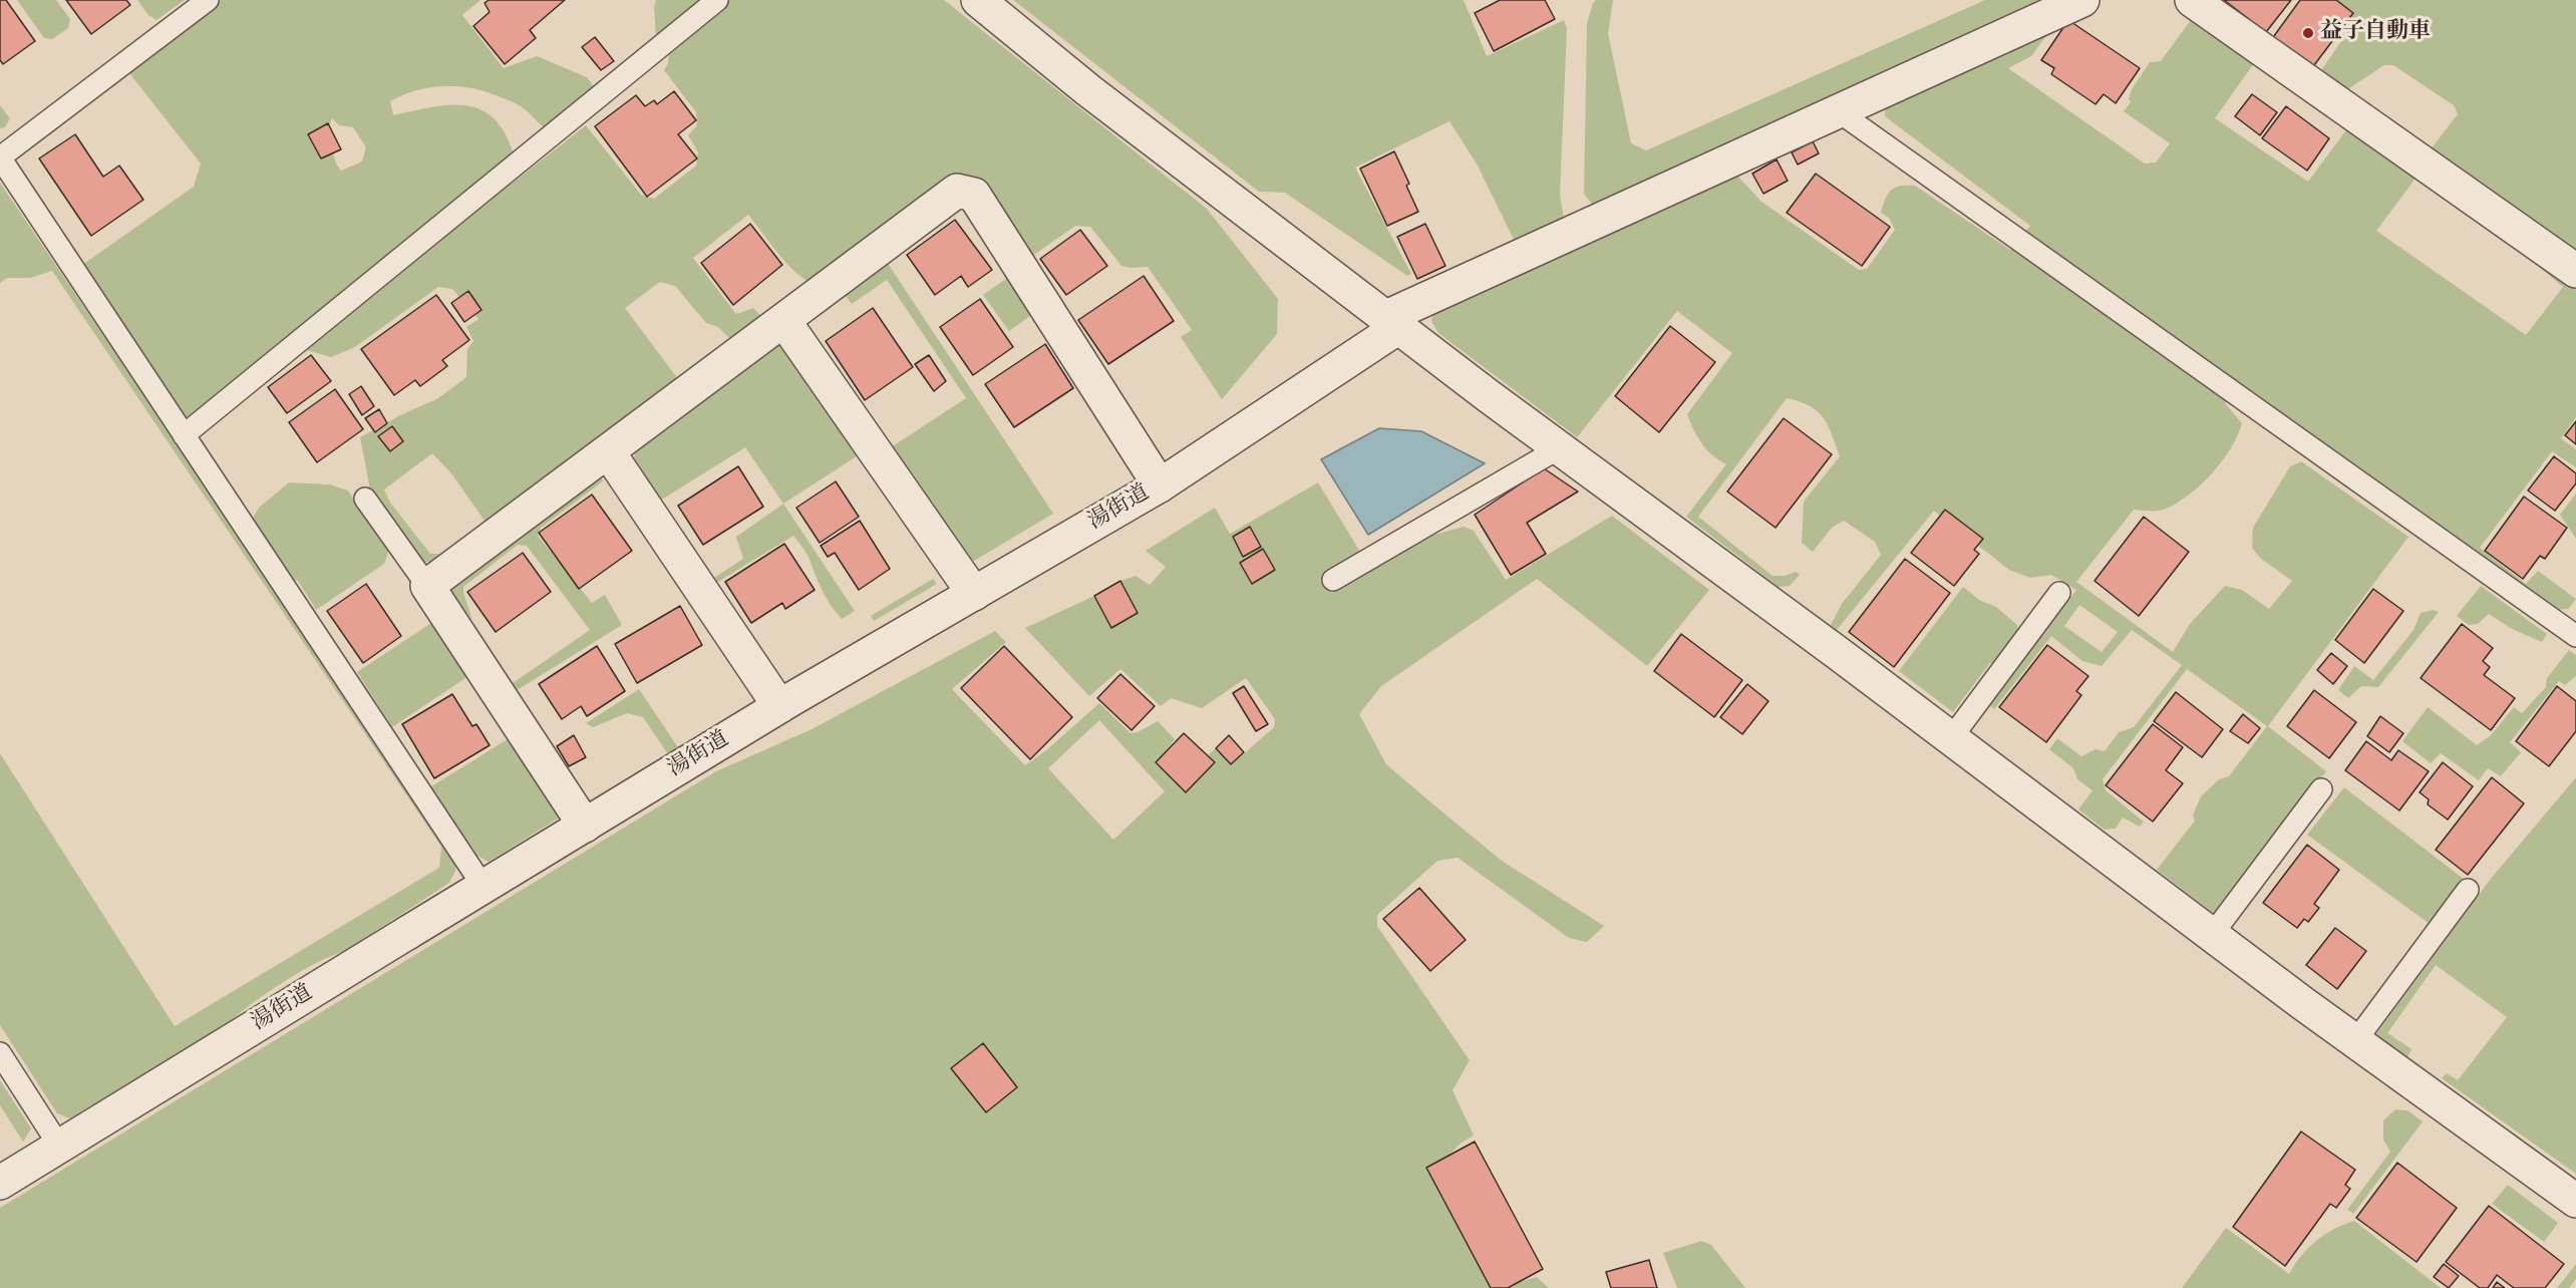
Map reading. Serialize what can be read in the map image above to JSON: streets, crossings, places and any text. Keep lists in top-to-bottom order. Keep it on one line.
{"streets":{"street":["湯街道"]},"places":["益子自動車"]}
